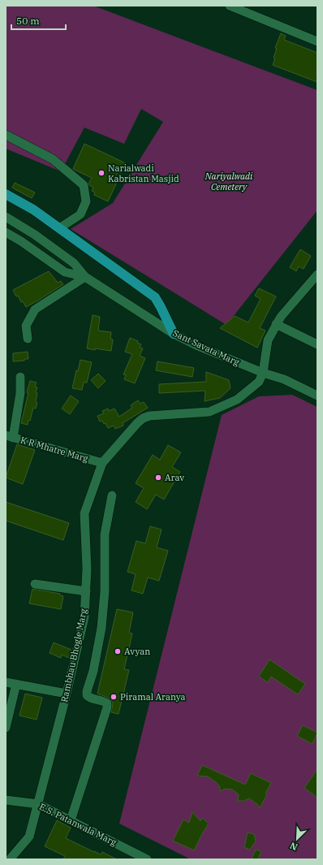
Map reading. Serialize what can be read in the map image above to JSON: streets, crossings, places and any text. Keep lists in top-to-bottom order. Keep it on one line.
{"streets":{"street":["Sant Savata Marg","K R Mhatre Marg","Rambhau Bhogle Marg","E.S. Patanwala Marg"]},"crossings":[["Sant Savata Marg","Rambhau Bhogle Marg"],["K R Mhatre Marg","Rambhau Bhogle Marg"],["Rambhau Bhogle Marg","E.S. Patanwala Marg"]],"parks":["Nariyalwadi Cemetery"],"places":["Narialwadi Kabristan Masjid","Arav","Avyan","Piramal Aranya"],"scale_bar":"50 m","north":"bottom left"}
